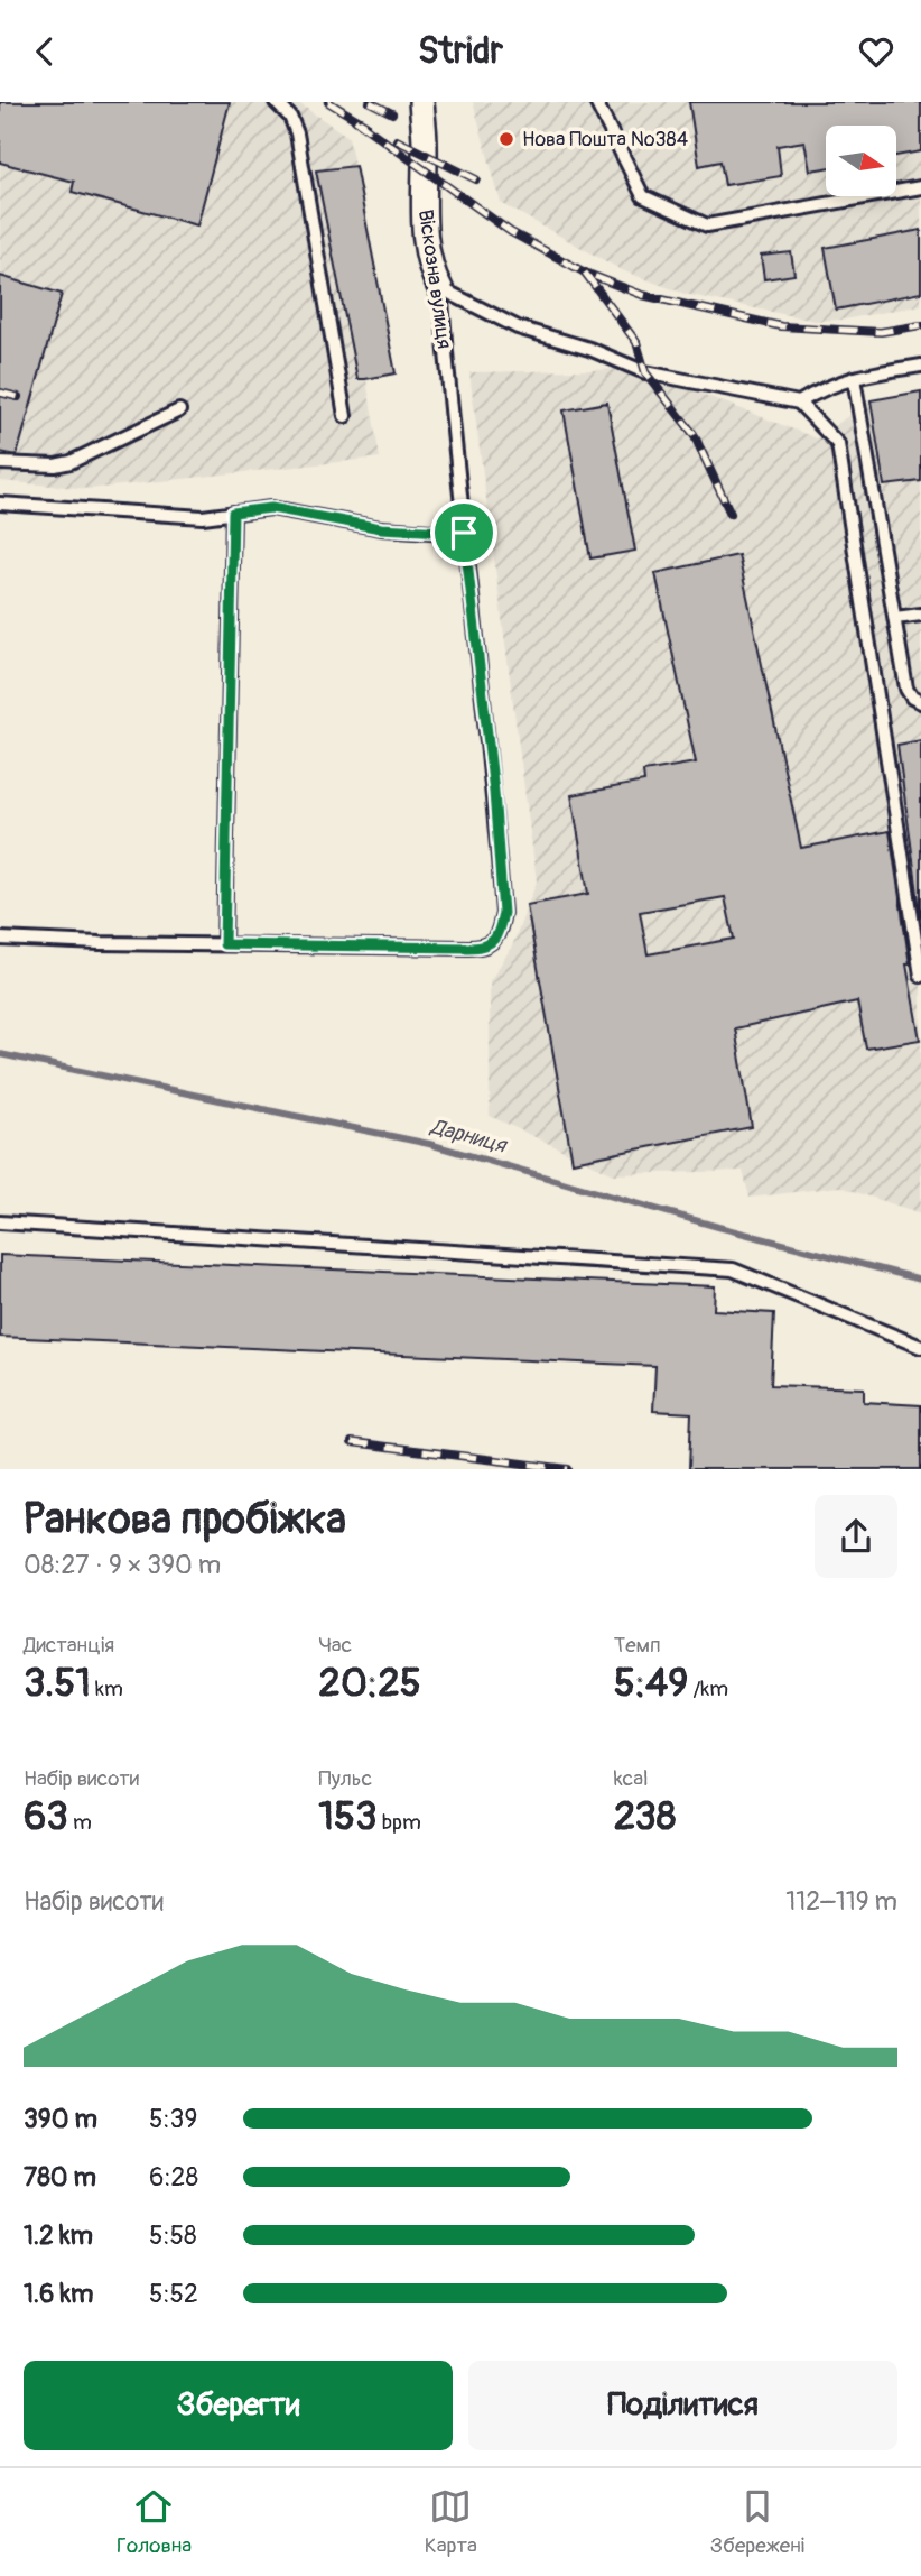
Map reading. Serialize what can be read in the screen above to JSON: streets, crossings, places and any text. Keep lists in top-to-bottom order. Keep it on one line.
{"streets":{"street":["Віскозна вулиця"]},"water":["Дарниця"],"places":["Нова Пошта №384"],"north":"right","page":{"header":"Stridr","heading":["Ранкова пробіжка","08:27 · 9 × 390 m"],"stats":[["Дистанція","3.51 km"],["Час","20:25"],["Темп","5:49 /km"],["Набір висоти","63 m"],["Пульс","153 bpm"],["kcal","238"]],"chart":["Набір висоти","112–119 m"],"list":[{"name":"390 m","note":"5:39"},{"name":"780 m","note":"6:28"},{"name":"1.2 km","note":"5:58"},{"name":"1.6 km","note":"5:52"}],"buttons":["Зберегти","Поділитися"],"tabs":["Головна","Карта","Збережені"]}}
